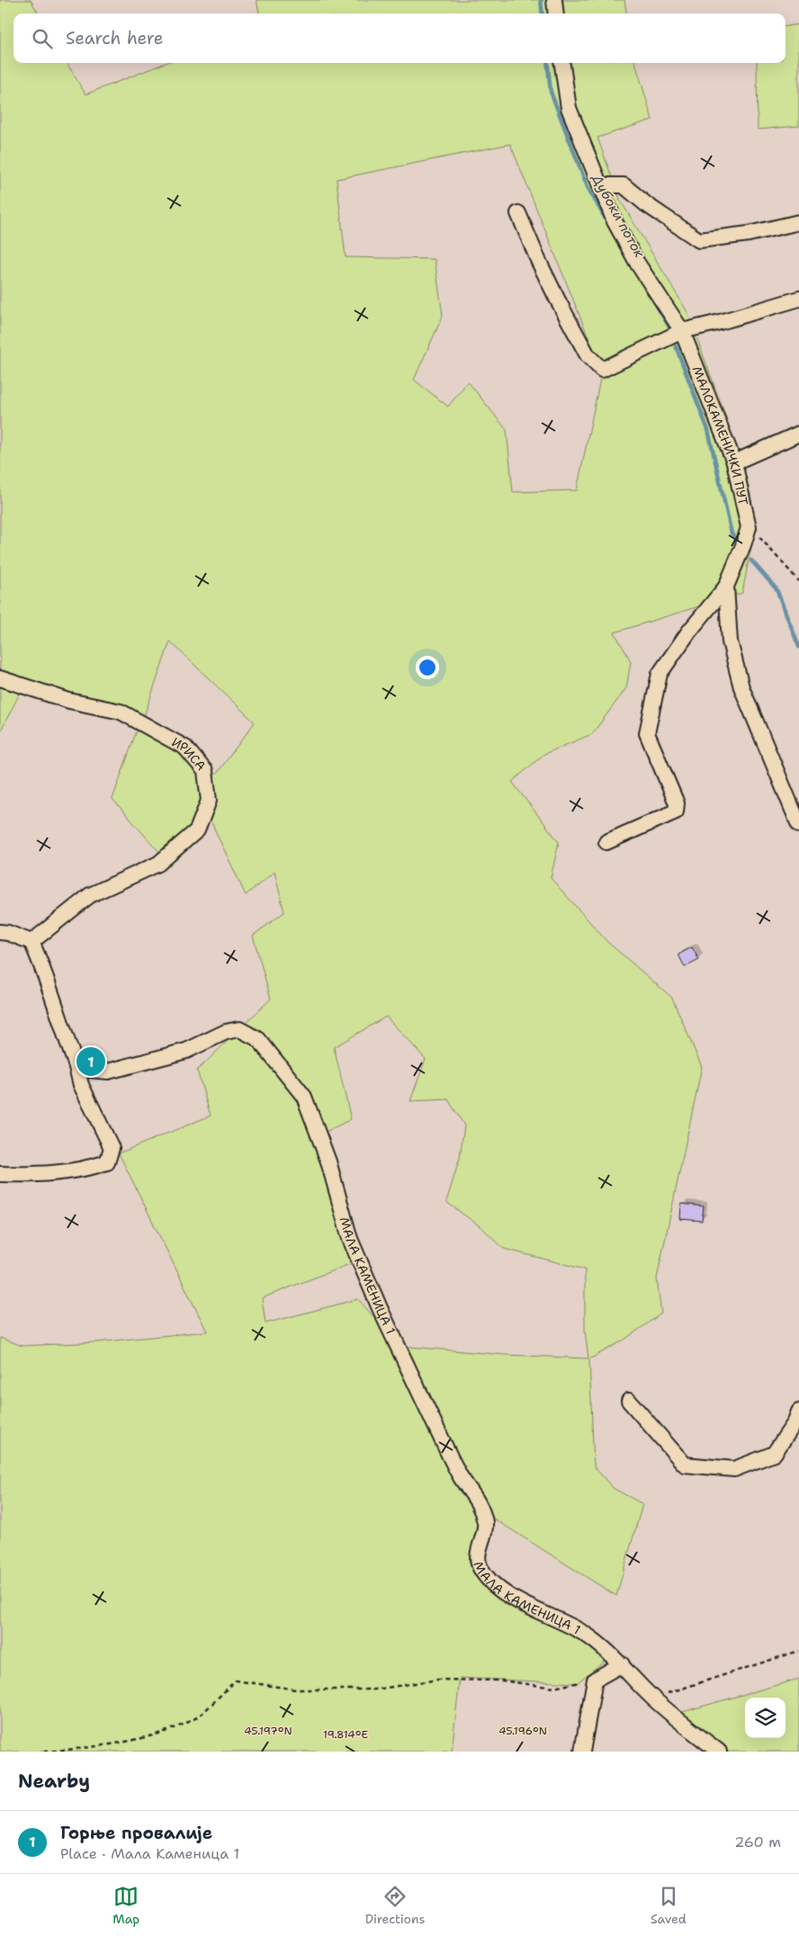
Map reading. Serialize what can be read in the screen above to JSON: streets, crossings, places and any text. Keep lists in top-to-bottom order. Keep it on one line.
{"streets":{"street":["МАЛОКАМЕНИЧКИ ПУТ","ИРИСА","МАЛА КАМЕНИЦА 1"]},"water":["Дубоки поток"],"page":{"search":"Search here","pins":"1","heading":"Nearby","list":[{"mark":"1","name":"Горње провалије","note":"Place · Мала Каменица 1","value":"260 m"}],"nav":["Map","Directions","Saved"]},"coordinates":["45.197°N","45.196°N","19.814°E"]}
